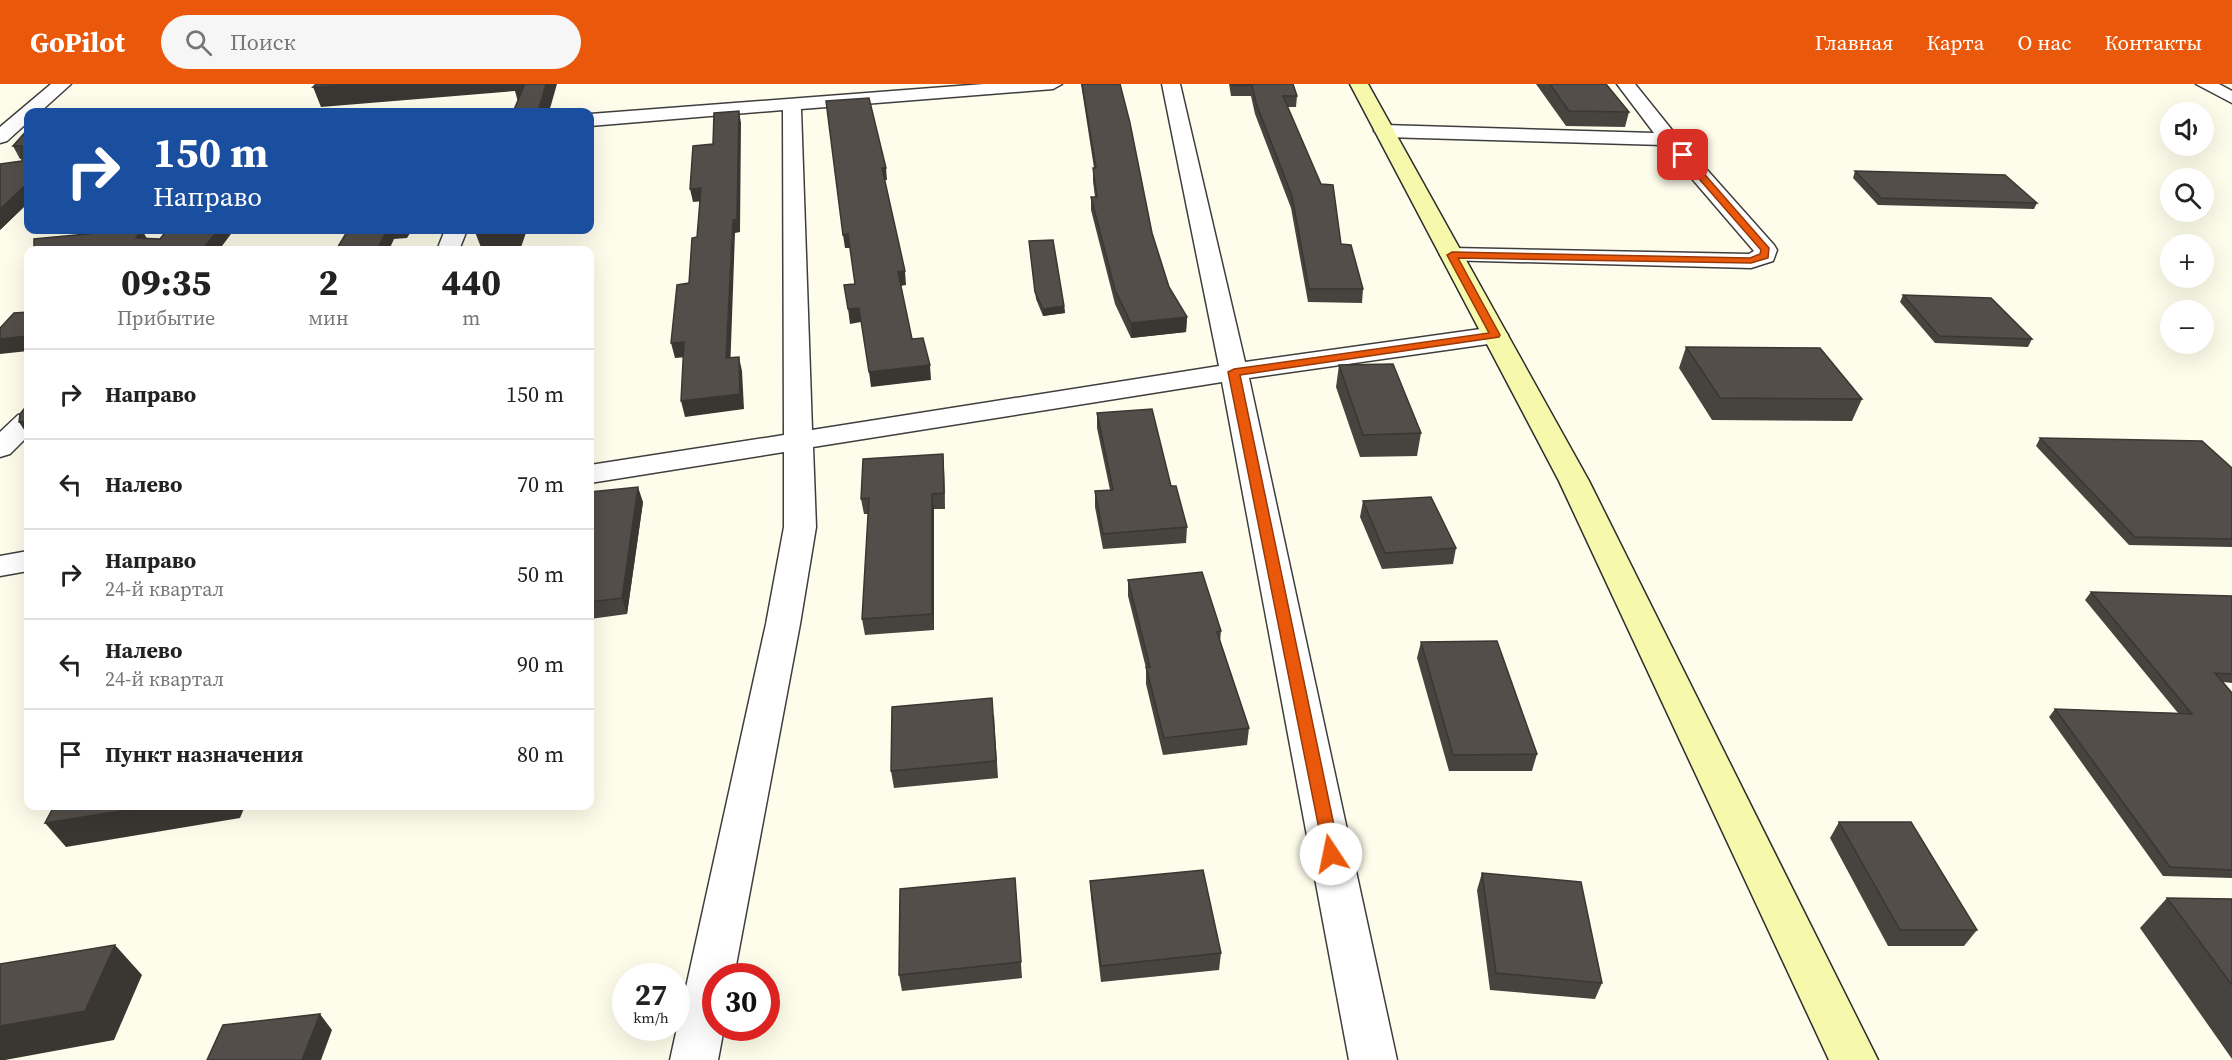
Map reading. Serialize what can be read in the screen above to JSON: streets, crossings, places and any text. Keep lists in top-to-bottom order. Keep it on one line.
{"page":{"header":"GoPilot","search":"Поиск","nav":["Главная","Карта","О нас","Контакты"],"map_buttons":["+","−"],"turn":["150 m","Направо"],"eta":["09:35","Прибытие","2","мин","440","m"],"list":[{"name":"Направо","value":"150 m"},{"name":"Налево","value":"70 m"},{"name":"Направо","note":"24-й квартал","value":"50 m"},{"name":"Налево","note":"24-й квартал","value":"90 m"},{"name":"Пункт назначения","value":"80 m"}],"speed":"27 km/h","limit":"30"}}
